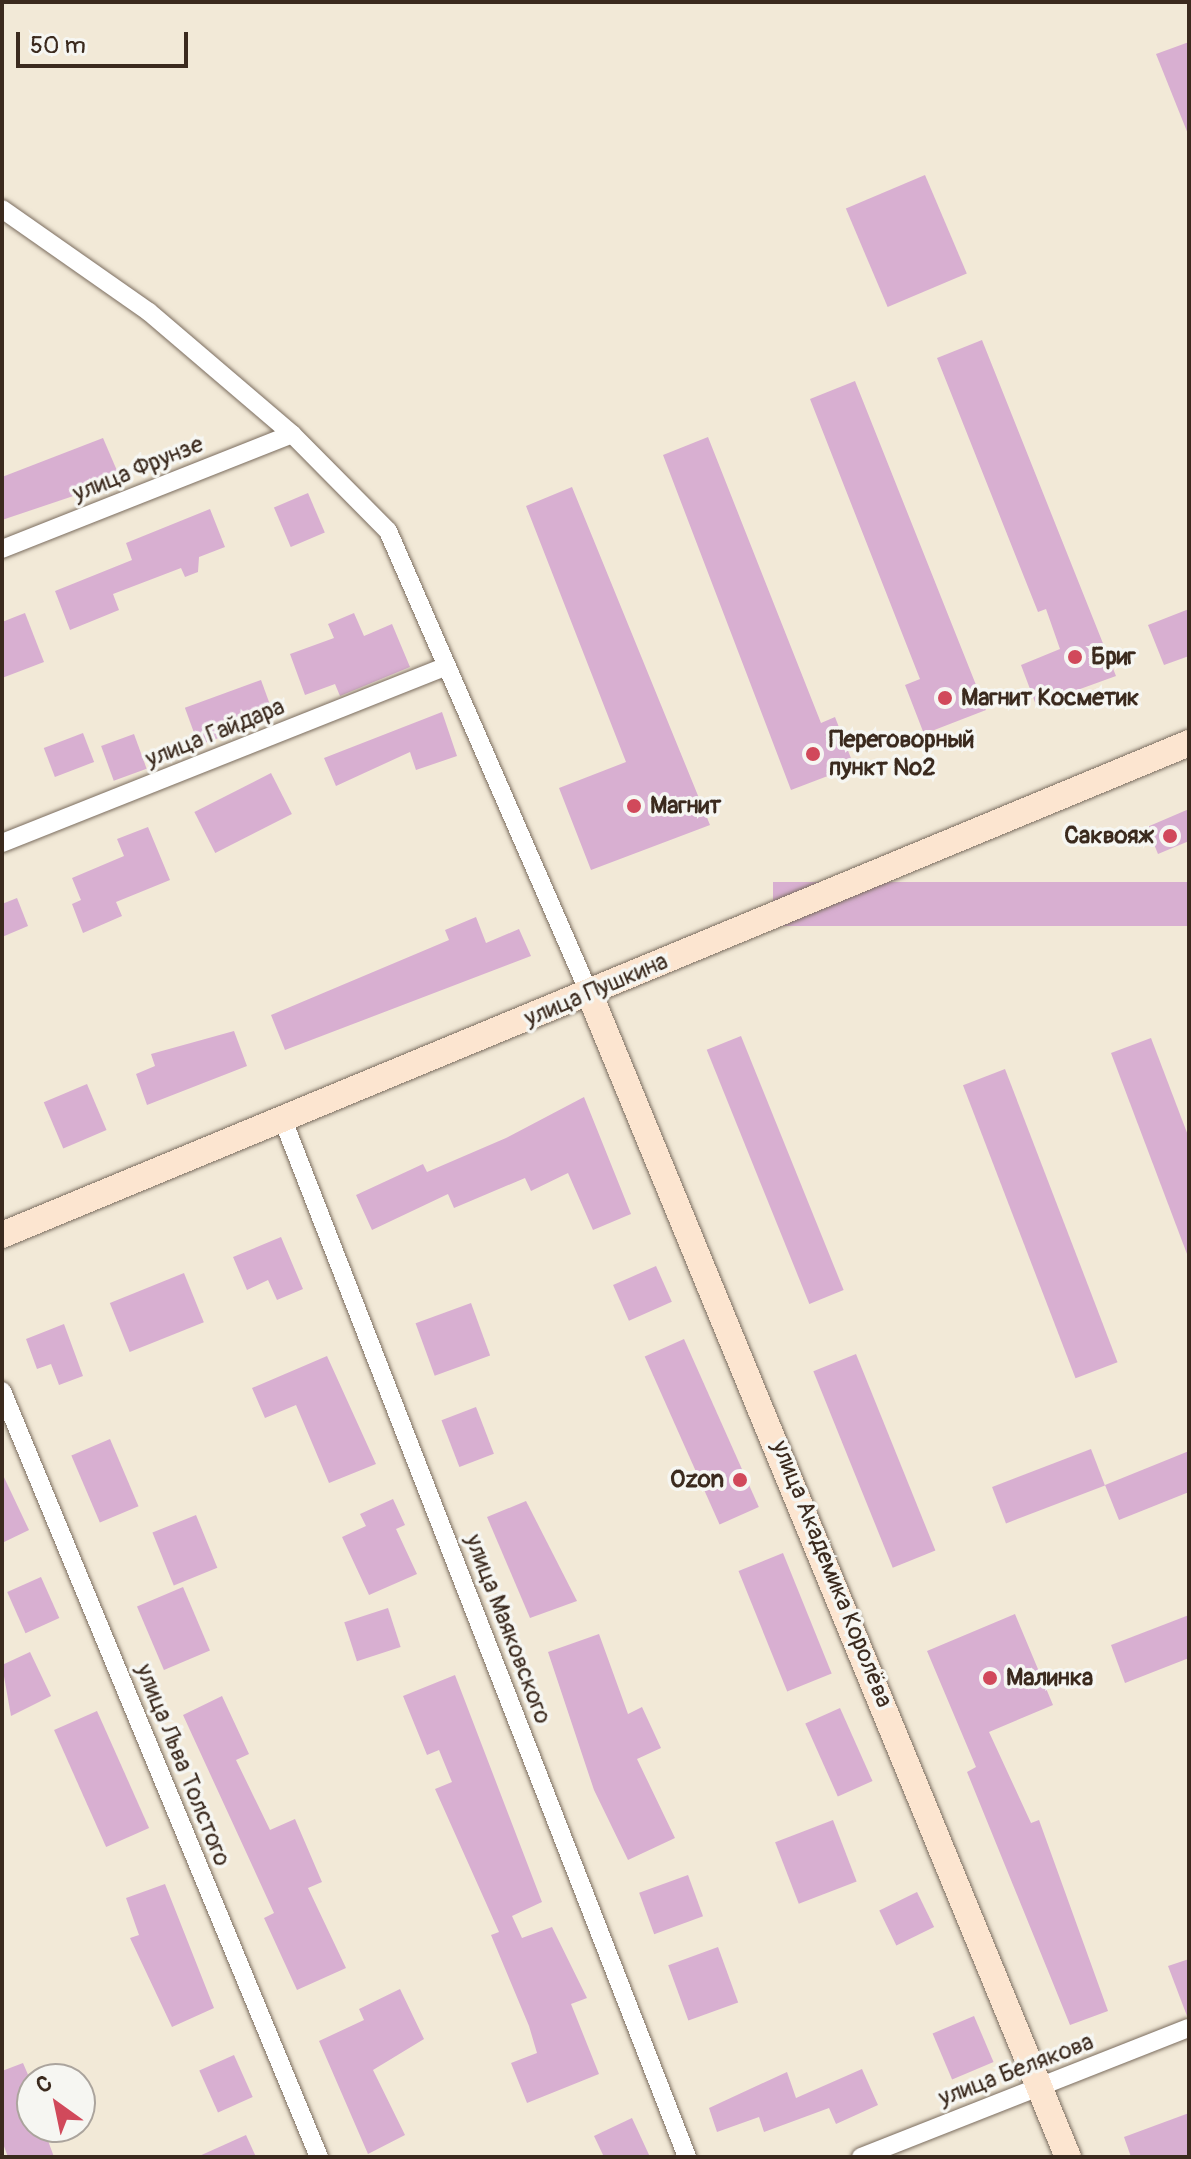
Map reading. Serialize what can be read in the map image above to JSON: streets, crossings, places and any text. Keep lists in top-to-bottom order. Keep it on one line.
{"streets":{"street":["улица Фрунзе","улица Гайдара","улица Пушкина","улица Академика Королёва","улица Маяковского","улица Льва Толстого","улица Белякова"]},"crossings":[["улица Пушкина","улица Академика Королёва"],["улица Пушкина","улица Маяковского"],["улица Академика Королёва","улица Белякова"]],"places":["Бриг","Магнит Косметик","Переговорный пункт №2","Магнит","Саквояж","Ozon","Малинка"],"scale_bar":"50 m","north":"top left"}
